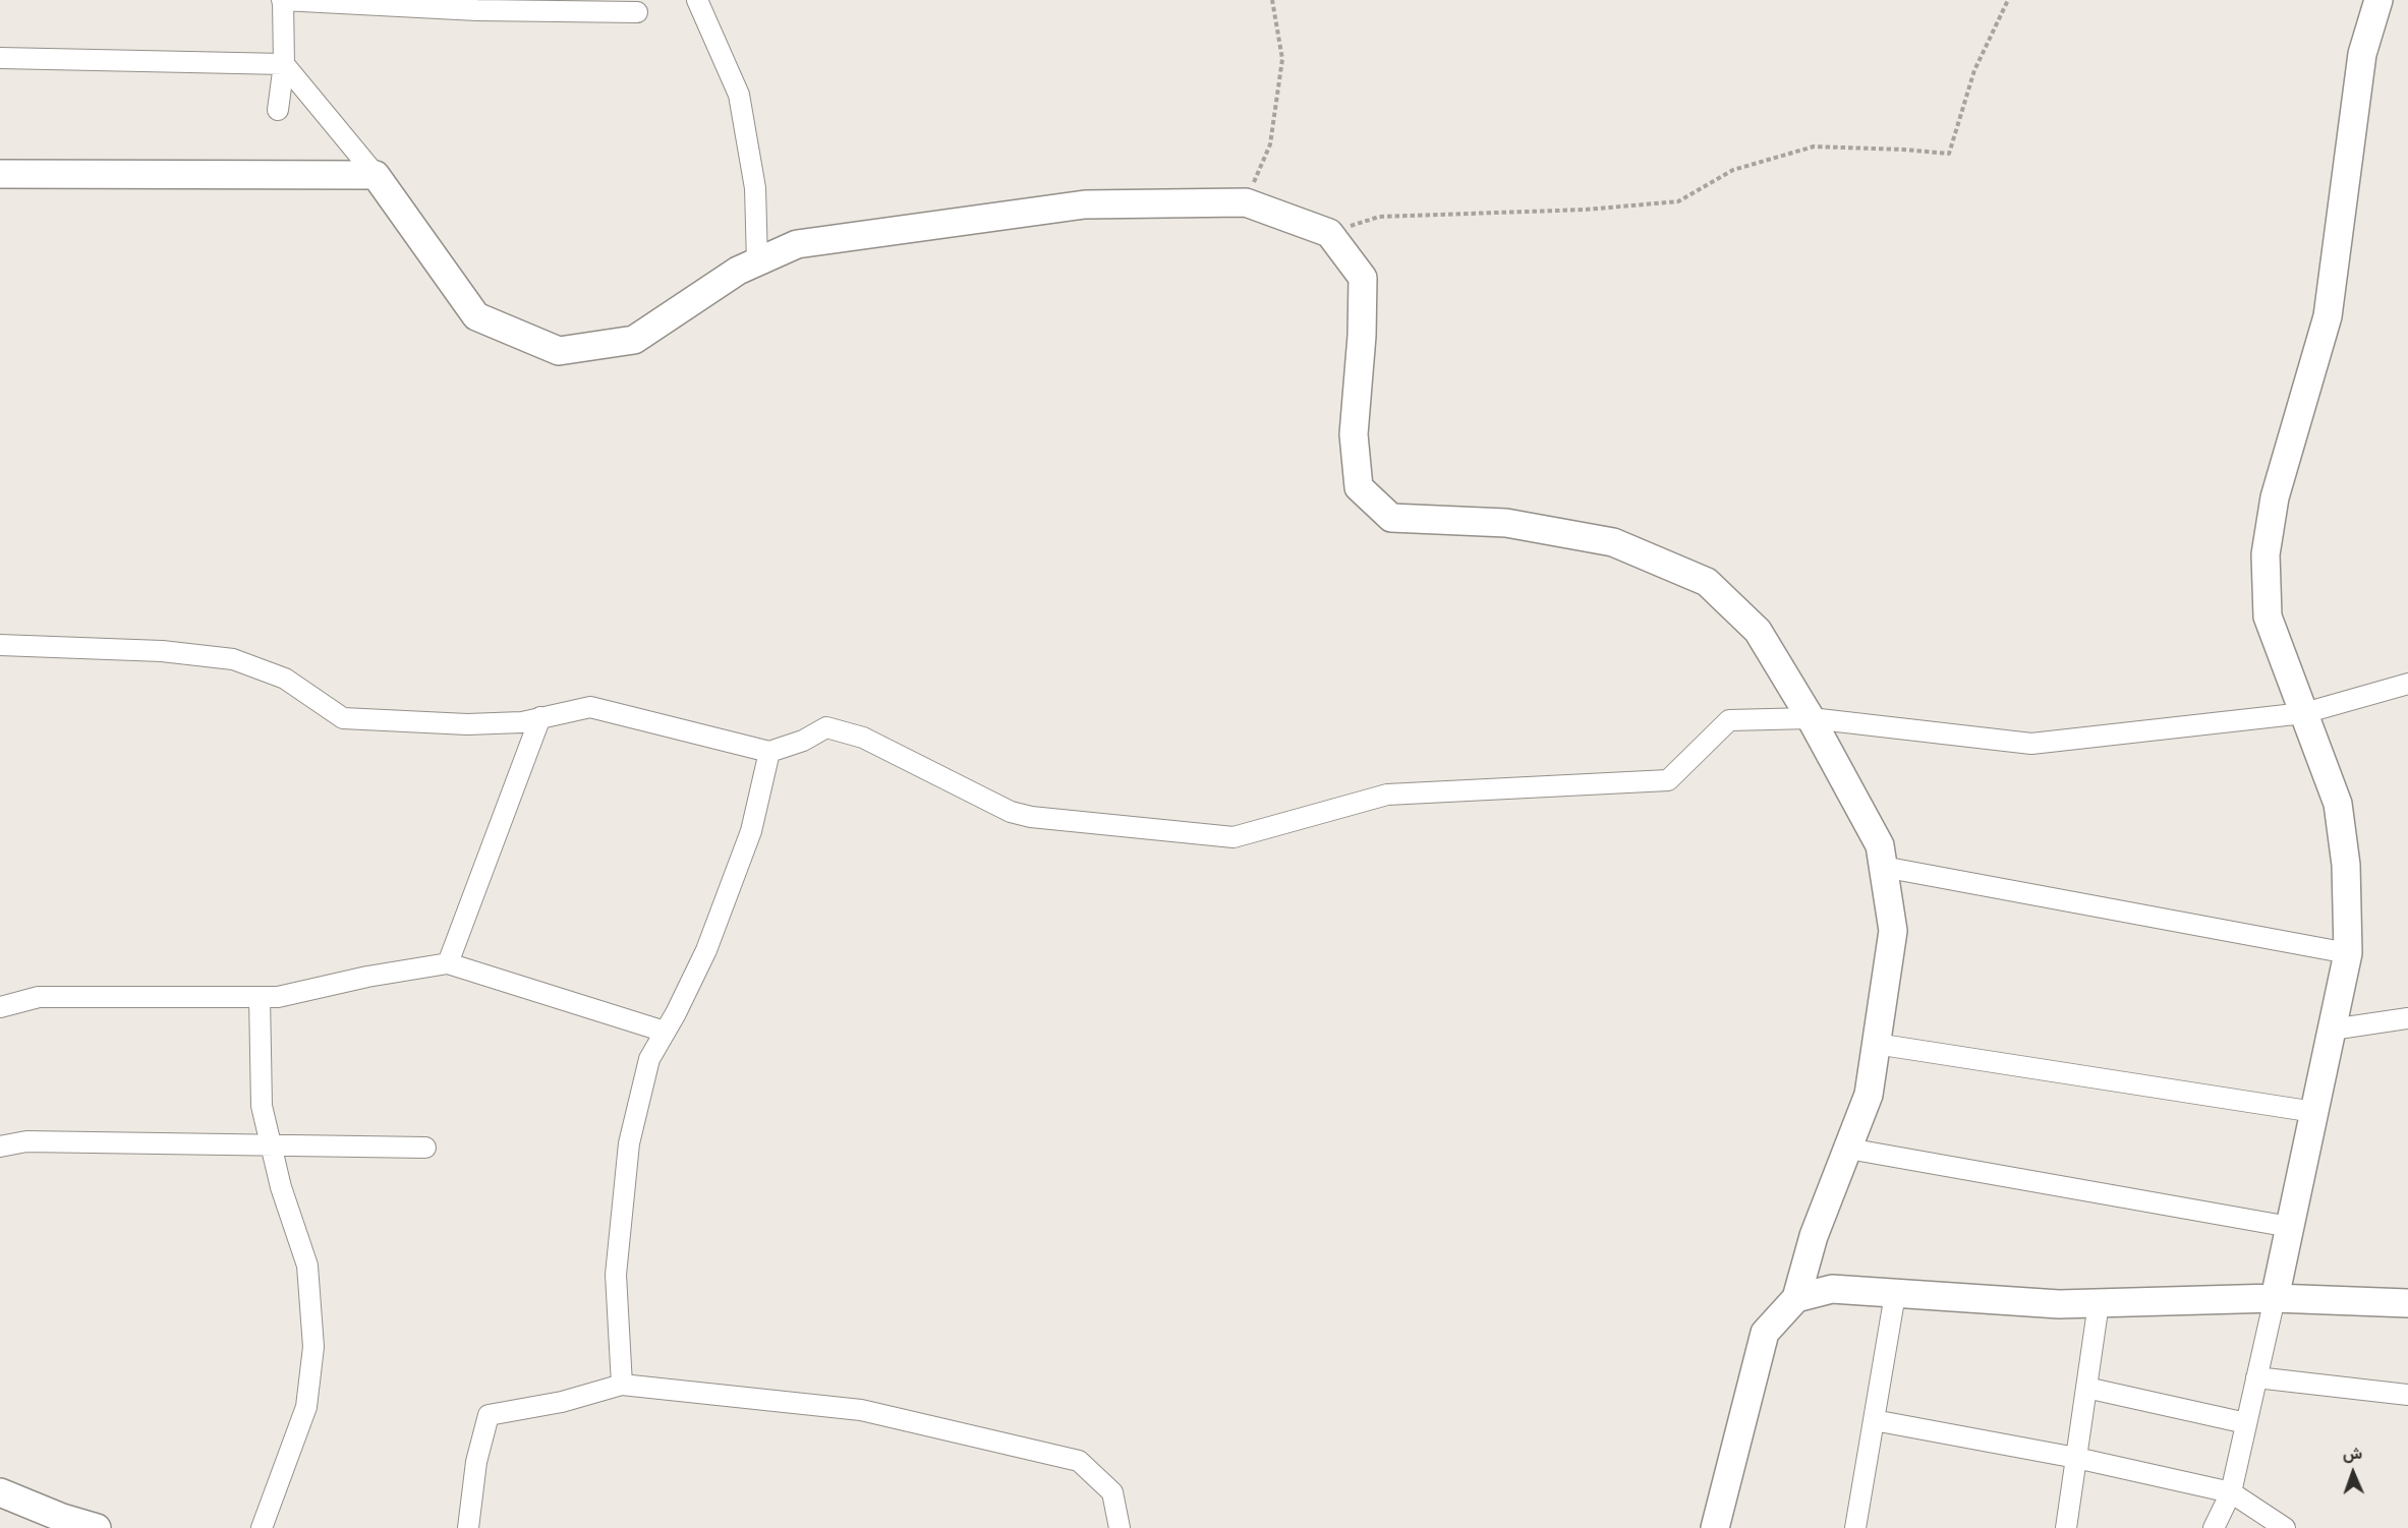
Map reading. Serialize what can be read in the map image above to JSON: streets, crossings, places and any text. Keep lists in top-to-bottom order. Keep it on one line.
{"north":"top"}
